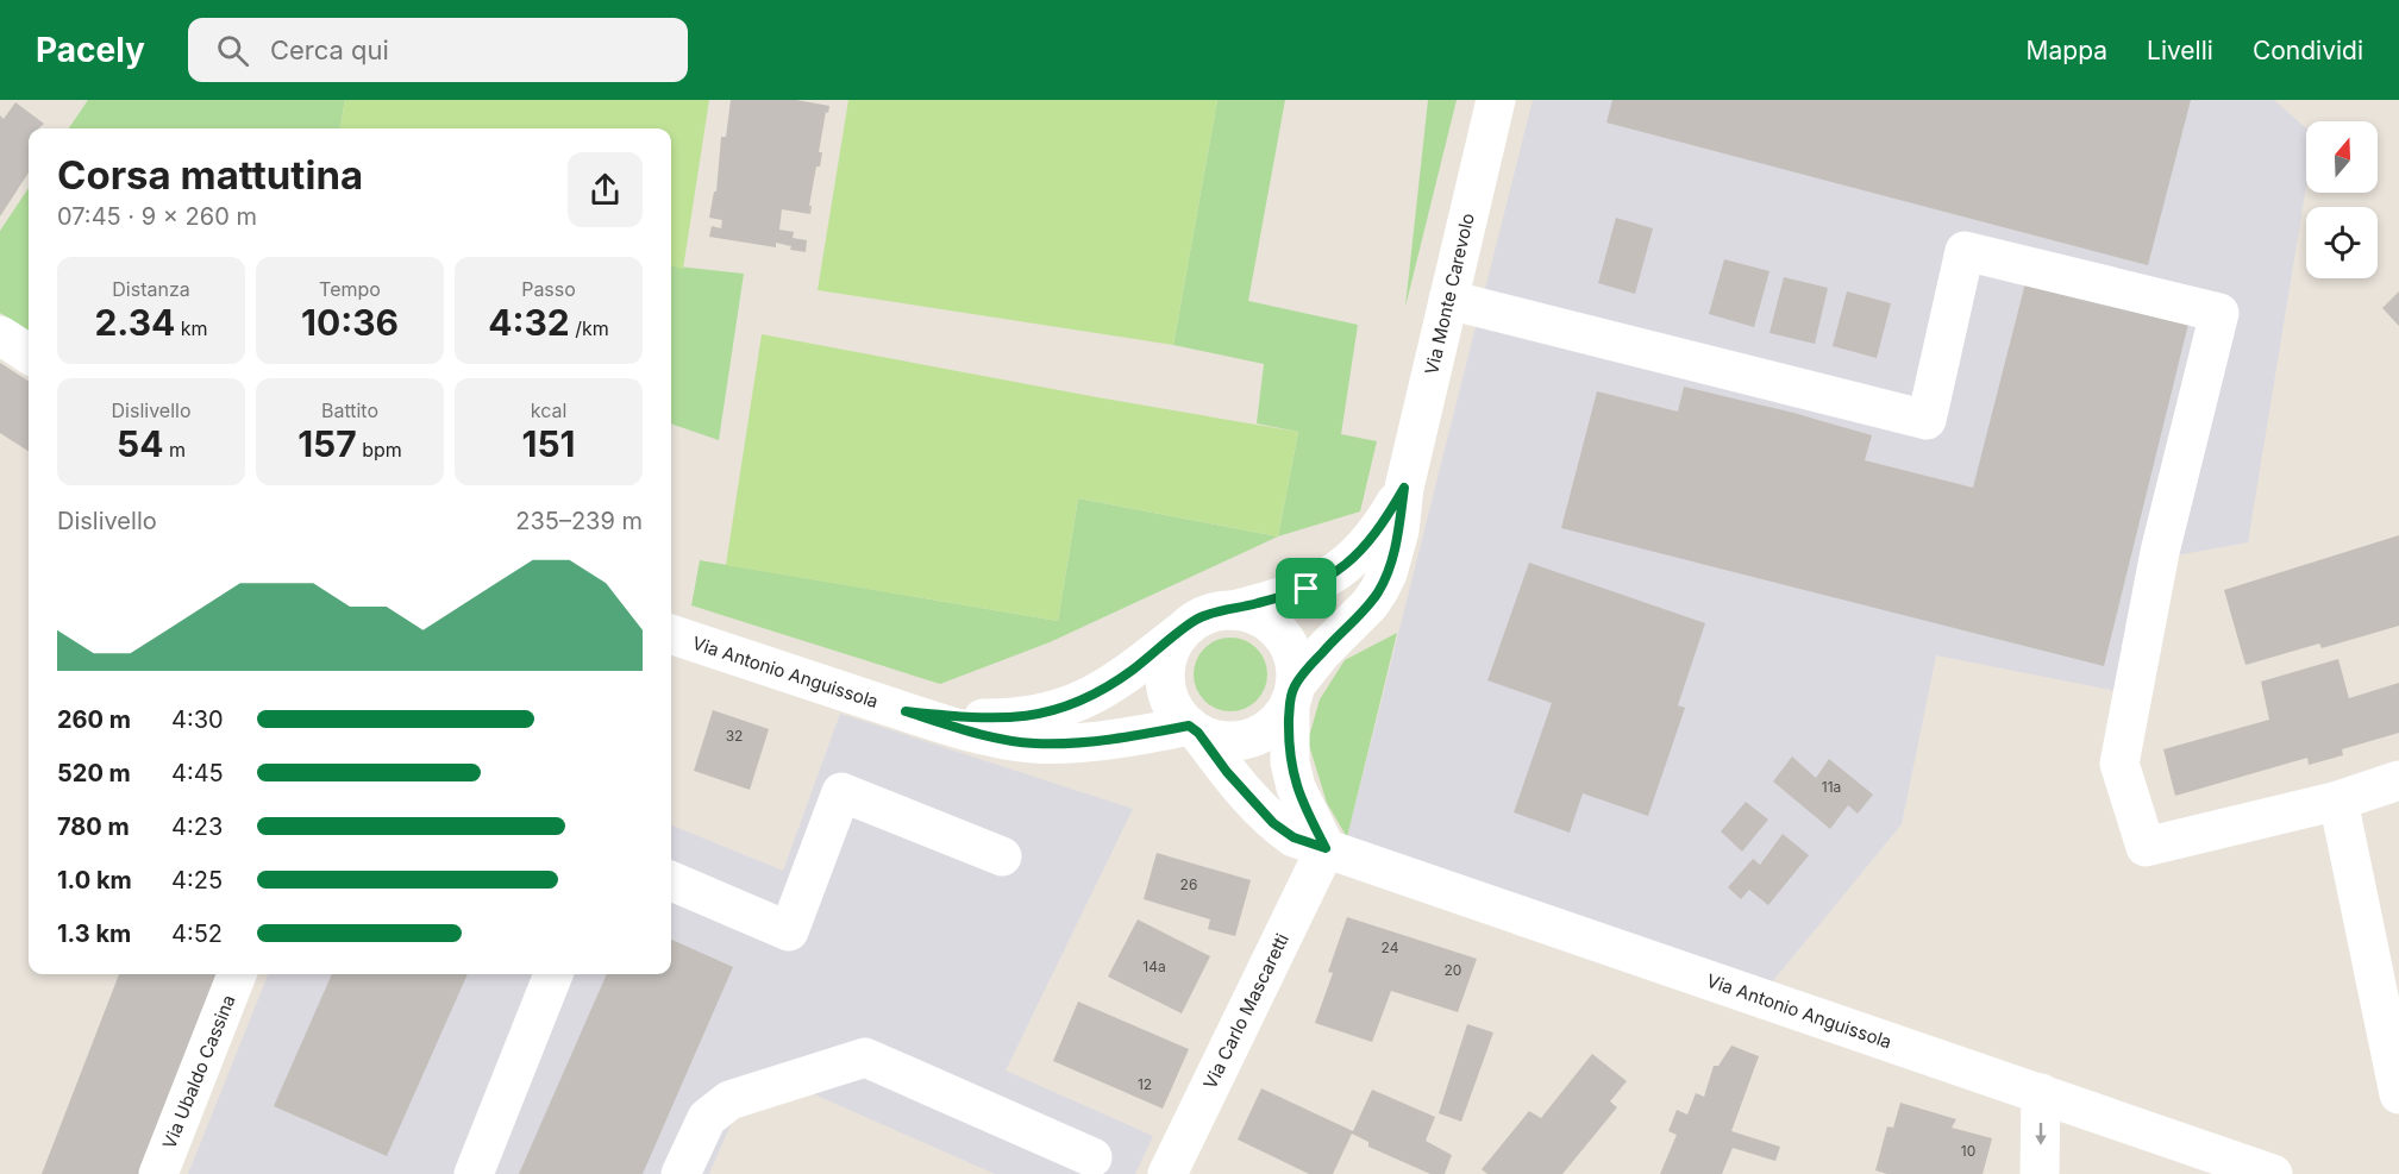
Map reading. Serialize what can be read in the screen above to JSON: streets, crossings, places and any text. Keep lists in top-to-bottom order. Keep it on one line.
{"streets":{"street":["Via Monte Carevolo","Via Antonio Anguissola","Via Carlo Mascaretti","Via Ubaldo Cassina"]},"crossings":[["Via Monte Carevolo","Via Antonio Anguissola"],["Via Antonio Anguissola","Via Carlo Mascaretti"]],"house_numbers":["32","11a","26","24","14a","20","12","10"],"north":"top","page":{"header":"Pacely","search":"Cerca qui","nav":["Mappa","Livelli","Condividi"],"heading":["Corsa mattutina","07:45 · 9 × 260 m"],"stats":[["Distanza","2.34 km"],["Tempo","10:36"],["Passo","4:32 /km"],["Dislivello","54 m"],["Battito","157 bpm"],["kcal","151"]],"chart":["Dislivello","235–239 m"],"list":[{"name":"260 m","note":"4:30"},{"name":"520 m","note":"4:45"},{"name":"780 m","note":"4:23"},{"name":"1.0 km","note":"4:25"},{"name":"1.3 km","note":"4:52"}]}}
